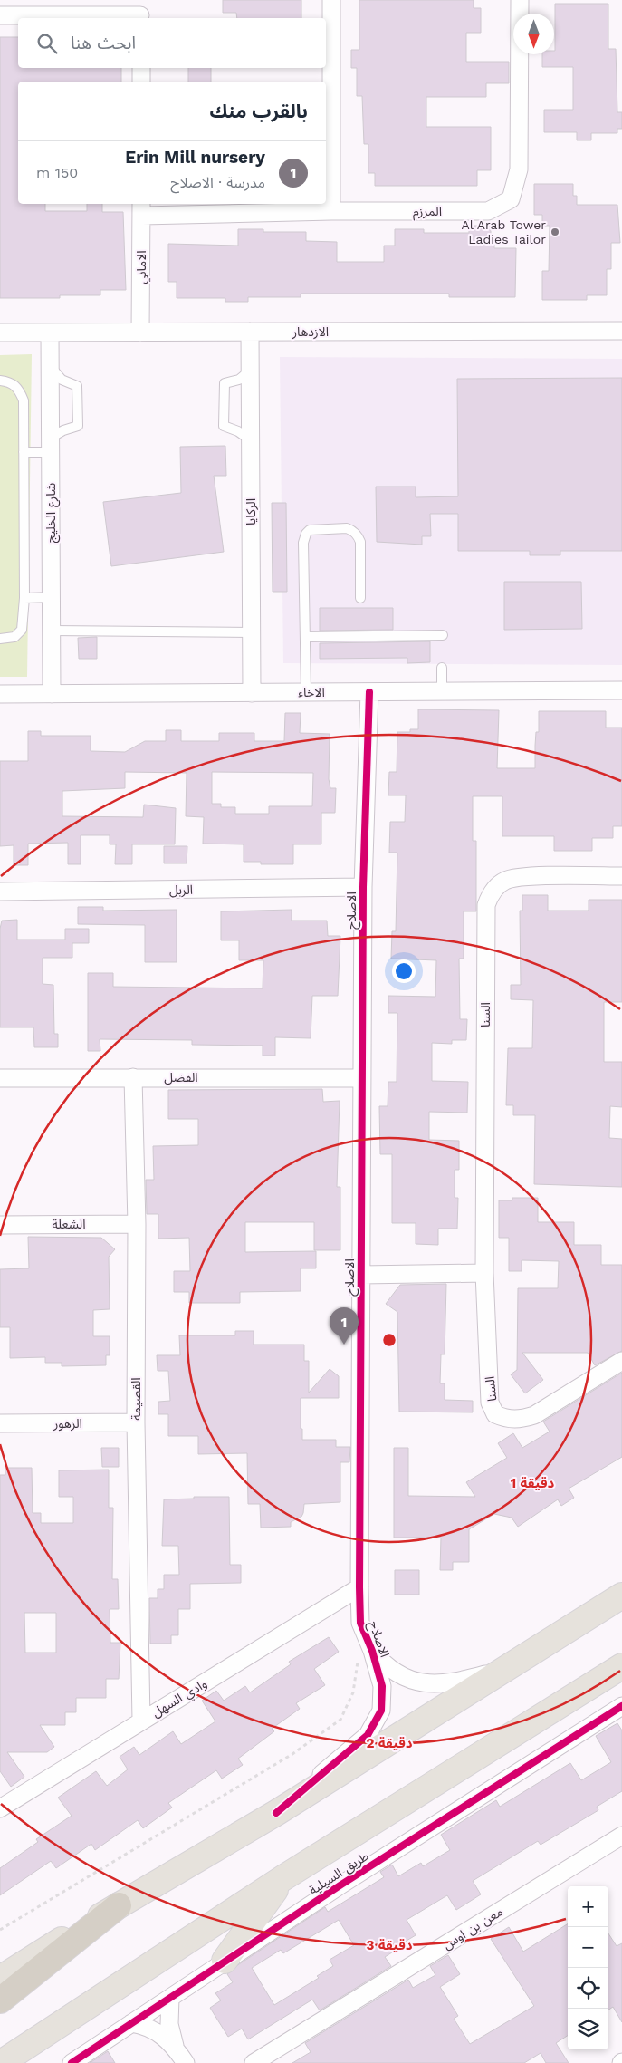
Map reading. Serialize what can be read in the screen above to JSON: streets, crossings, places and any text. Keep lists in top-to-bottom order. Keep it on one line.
{"streets":{"main road":["طريق السيلية"],"street":["المرزم","الاماني","الازدهار","الركايا","شارع الخليج","الاخاء","الربل","الاصلاح","السنا","الفضل","الشعلة","القصيمة","الزهور","وادي السهل","معن بن اوس"]},"crossings":[["المرزم","الاماني"],["الاماني","الازدهار"],["الازدهار","الركايا"],["الازدهار","شارع الخليج"],["الركايا","الاخاء"],["شارع الخليج","الاخاء"],["الاخاء","الاصلاح"],["الربل","الاصلاح"],["الاصلاح","الفضل"],["الاصلاح","وادي السهل"],["الفضل","القصيمة"],["الشعلة","القصيمة"],["القصيمة","الزهور"],["القصيمة","وادي السهل"]],"places":["Al Arab Tower Ladies Tailor"],"north":"bottom","page":{"search":"ابحث هنا","heading":"بالقرب منك","list":[{"mark":"1","name":"Erin Mill nursery","note":"مدرسة · الاصلاح","value":"150 m"}],"pins":"1","map_buttons":["+","−"]},"rings":["1 دقيقة","2 دقيقة","3 دقيقة"]}
